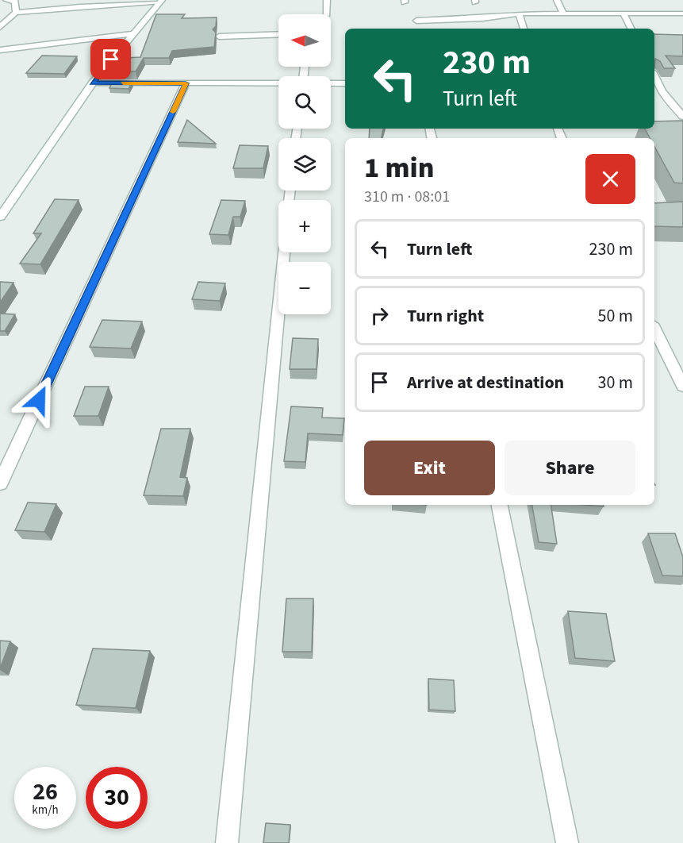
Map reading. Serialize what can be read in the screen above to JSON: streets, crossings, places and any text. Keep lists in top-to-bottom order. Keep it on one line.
{"north":"left","page":{"map_buttons":["+","−"],"turn":["230 m","Turn left"],"heading":["1 min","310 m · 08:01"],"list":[{"name":"Turn left","value":"230 m"},{"name":"Turn right","value":"50 m"},{"name":"Arrive at destination","value":"30 m"}],"buttons":["Exit","Share"],"speed":"26 km/h","limit":"30"}}
